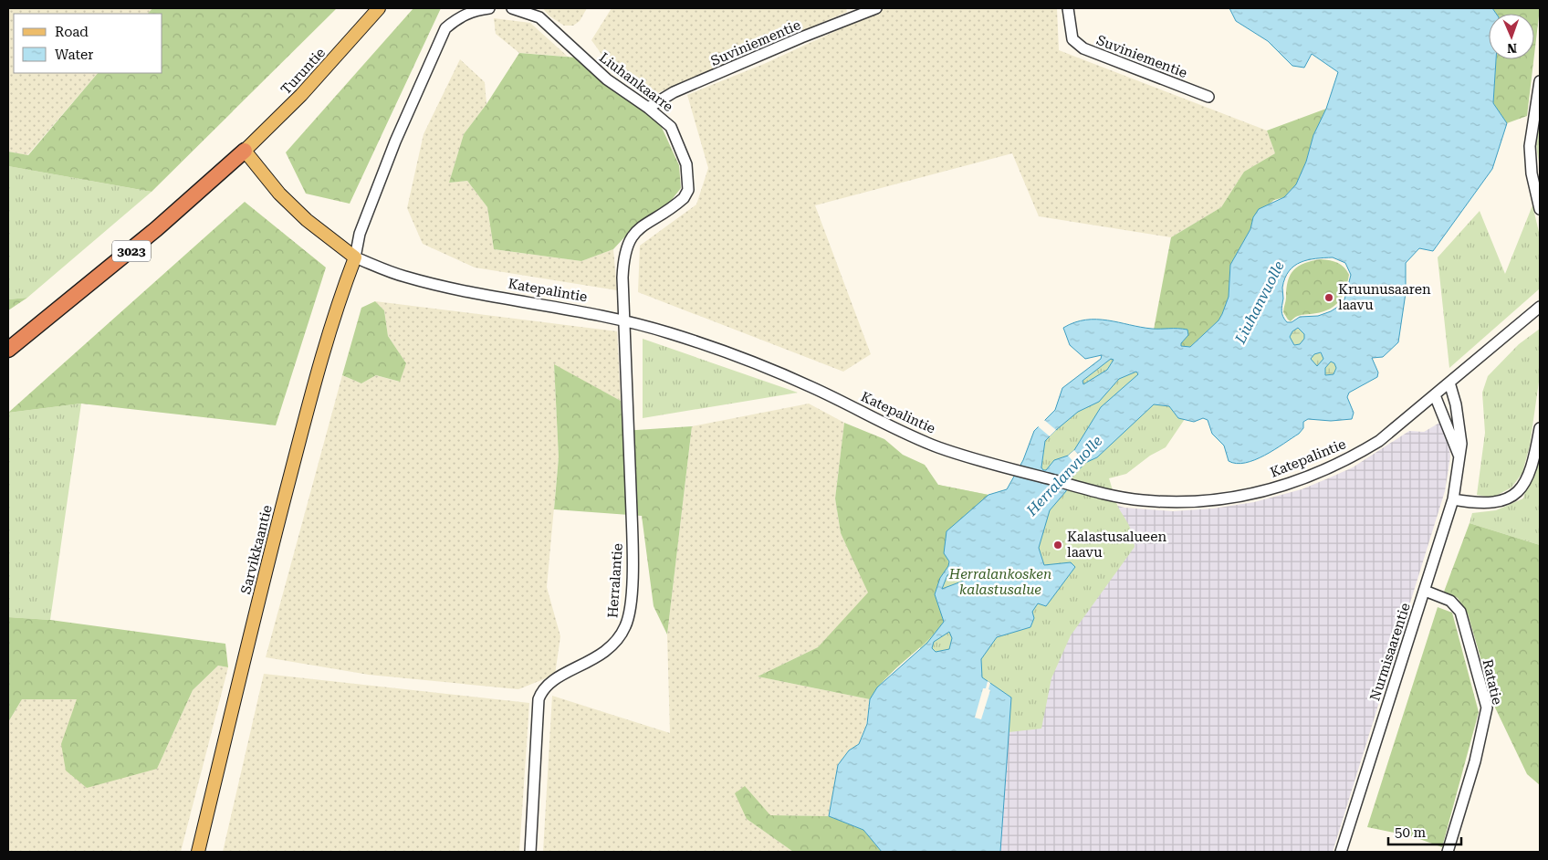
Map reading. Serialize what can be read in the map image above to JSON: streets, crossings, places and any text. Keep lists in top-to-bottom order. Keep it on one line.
{"streets":{"highway":["3023"],"main road":["Turuntie","Katepalintie","Sarvikkaantie"],"street":["Suviniementie","Liuhankaarre","Herralantie","Nurmisaarentie","Ratatie"]},"crossings":[["Suviniementie","Liuhankaarre"],["Turuntie","3023"],["Turuntie","Katepalintie"],["Liuhankaarre","Katepalintie"],["Liuhankaarre","Herralantie"],["3023","Katepalintie"],["Katepalintie","Sarvikkaantie"],["Katepalintie","Herralantie"],["Katepalintie","Nurmisaarentie"],["Nurmisaarentie","Ratatie"]],"water":["Liuhanvuolle","Herralanvuolle"],"parks":["Herralankosken kalastusalue"],"places":["Kruunusaaren laavu","Kalastusalueen laavu"],"legend":["Road","Water"],"scale_bar":"50 m","north":"bottom"}
